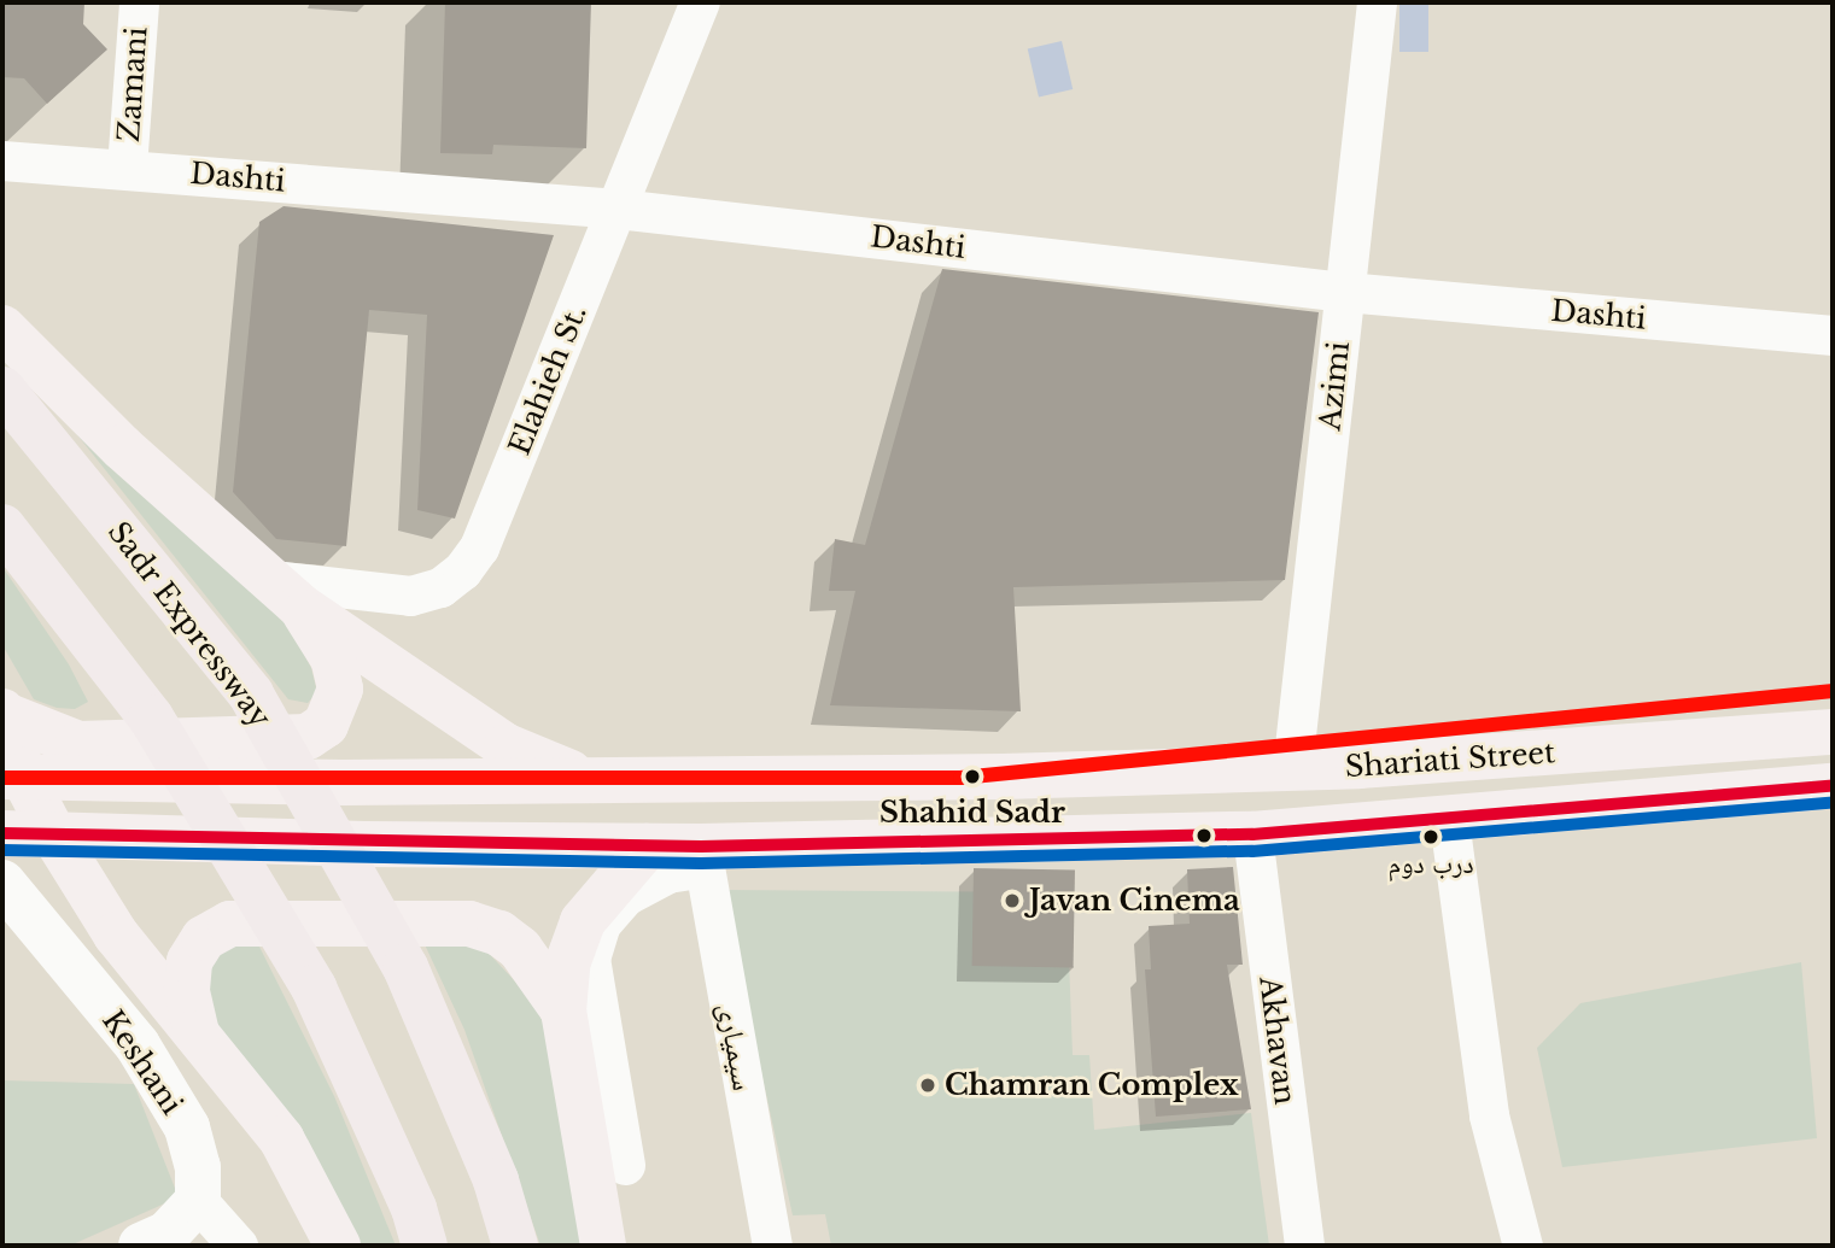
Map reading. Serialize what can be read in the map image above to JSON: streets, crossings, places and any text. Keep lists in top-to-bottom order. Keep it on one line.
{"streets":{"highway":["Sadr Expressway"],"main road":["Shariati Street"],"street":["Zamani","Dashti","Elahieh St.","Azimi","Akhavan","سیمیاری","Keshani"]},"crossings":[["Zamani","Dashti"],["Dashti","Elahieh St."],["Dashti","Azimi"],["Azimi","Shariati Street"],["Shariati Street","Akhavan"],["Shariati Street","سیمیاری"]],"places":["Shahid Sadr","درب دوم","Javan Cinema","Chamran Complex"]}
